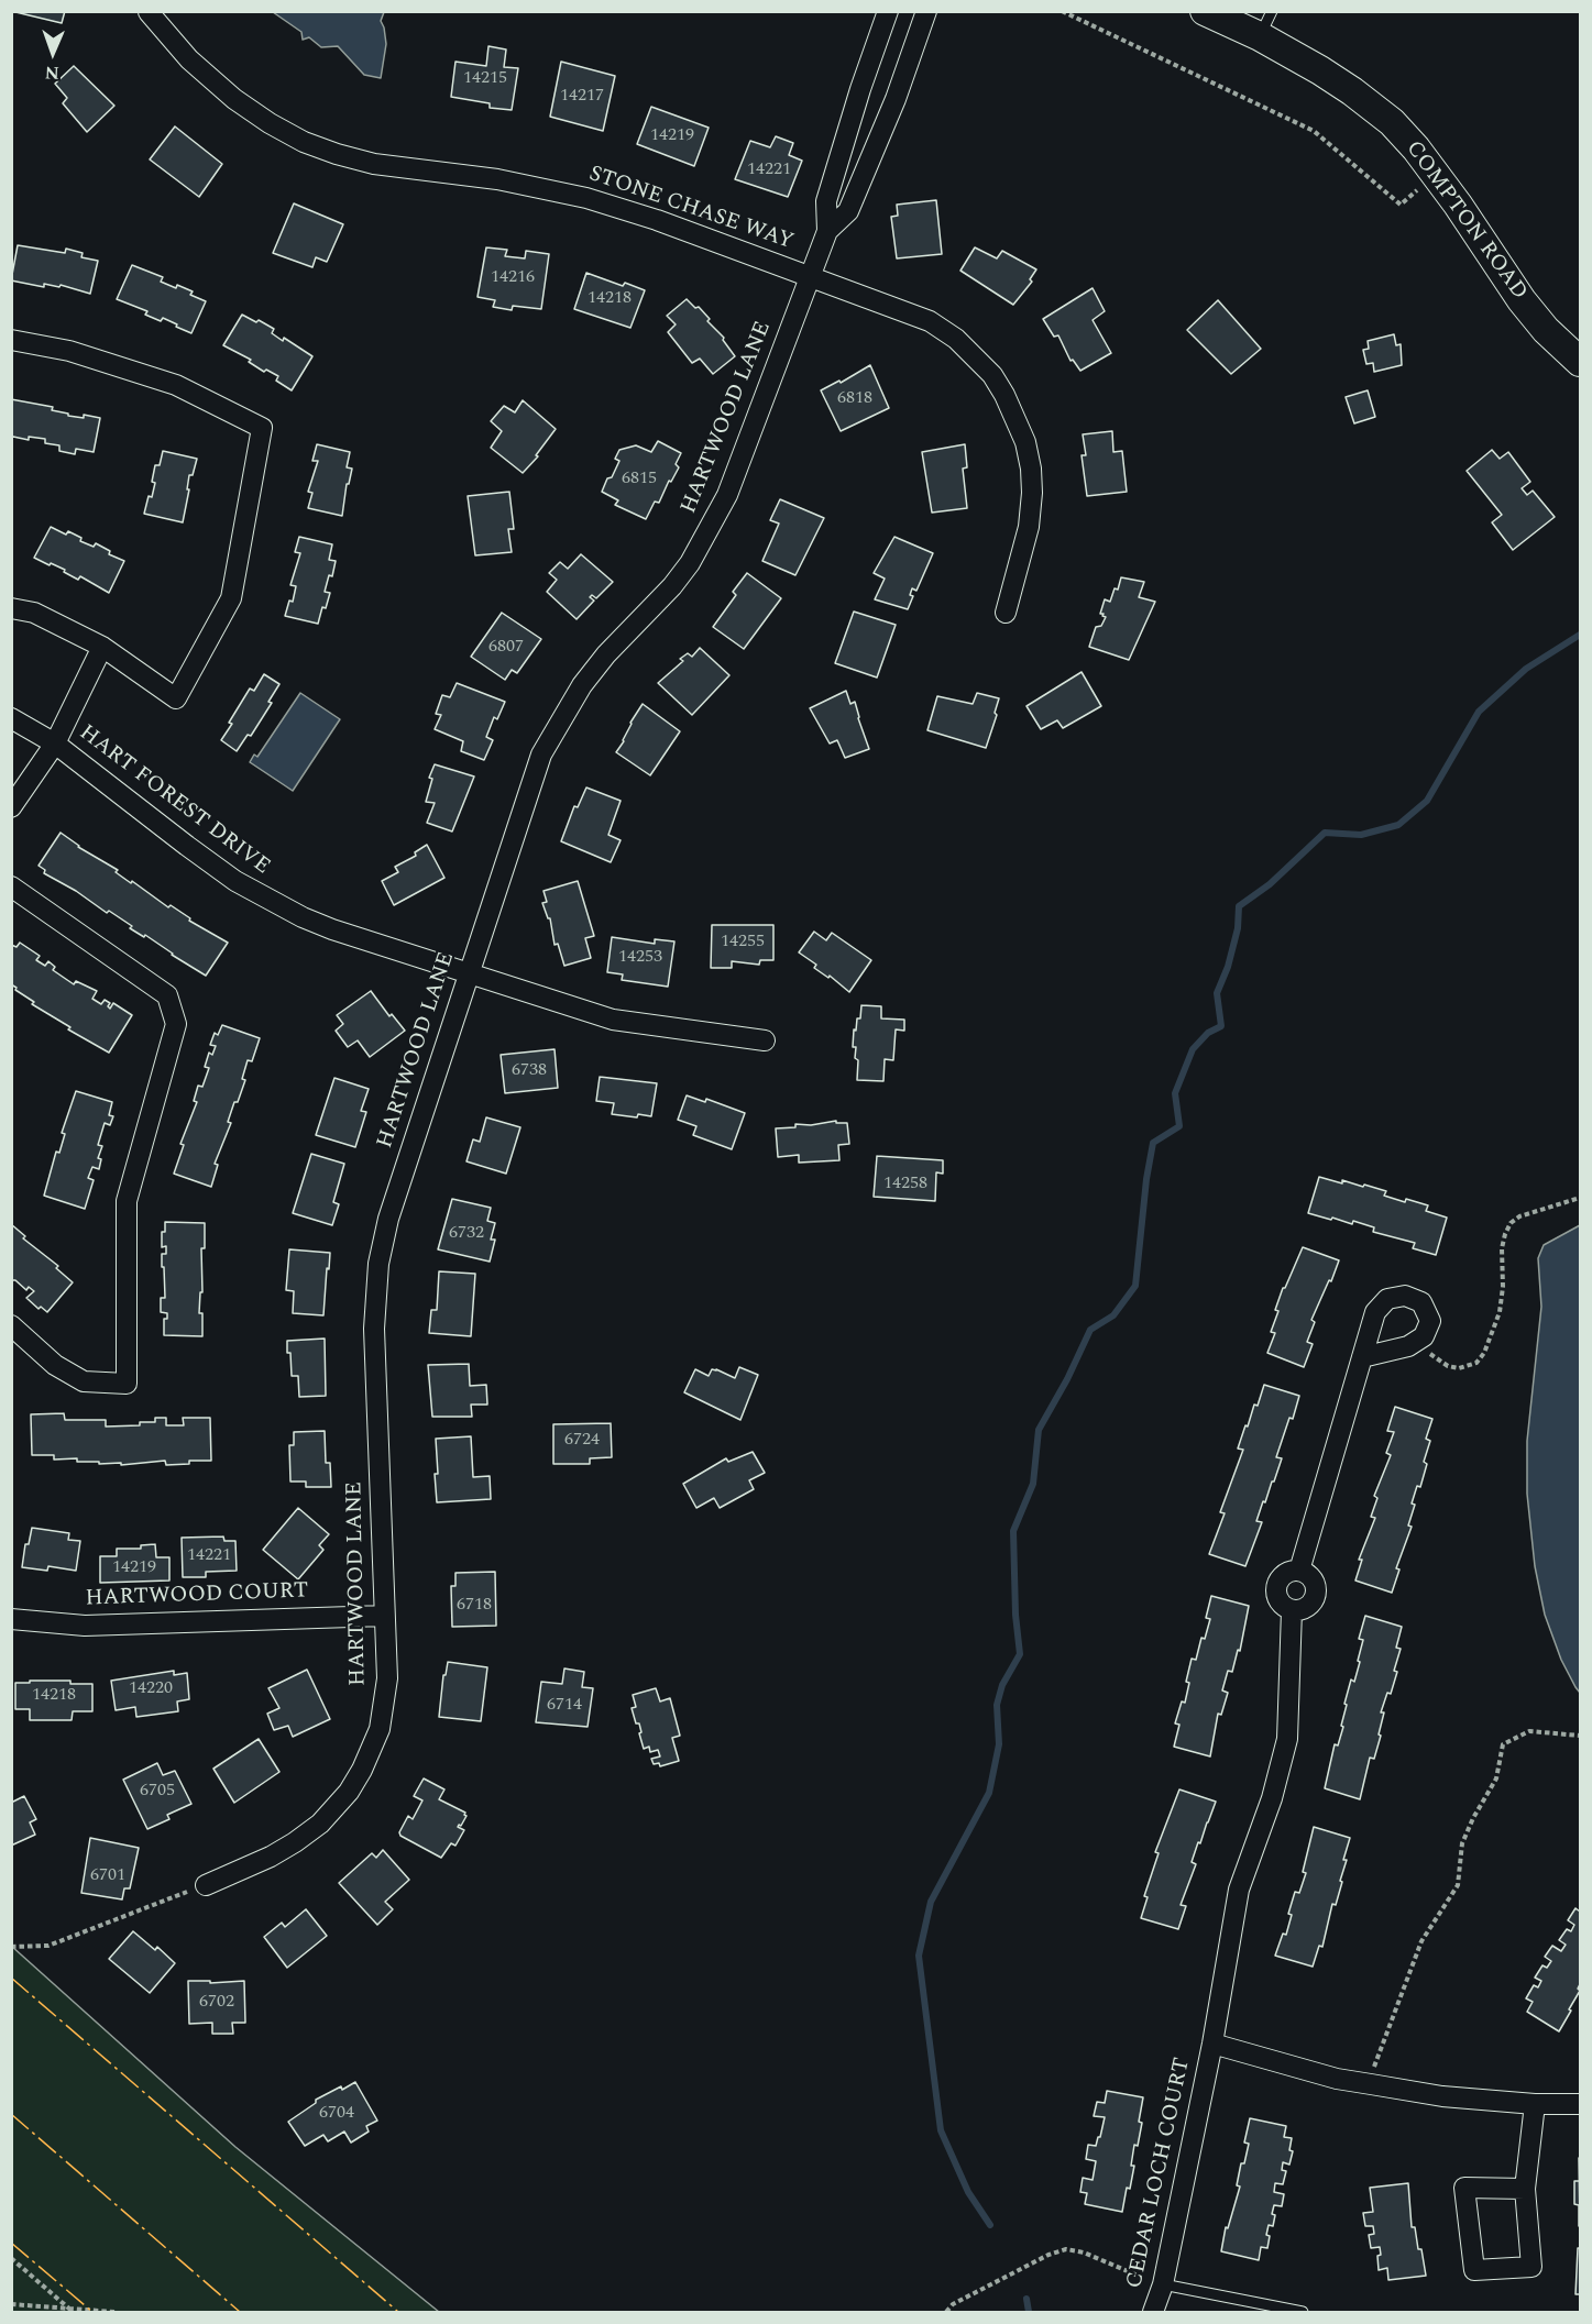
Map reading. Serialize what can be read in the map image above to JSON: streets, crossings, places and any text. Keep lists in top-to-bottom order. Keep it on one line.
{"streets":{"main road":["COMPTON ROAD"],"street":["STONE CHASE WAY","HARTWOOD LANE","HART FOREST DRIVE","HARTWOOD COURT","CEDAR LOCH COURT"]},"crossings":[["STONE CHASE WAY","HARTWOOD LANE"],["HARTWOOD LANE","HART FOREST DRIVE"],["HARTWOOD LANE","HARTWOOD COURT"]],"house_numbers":["14215","14217","14219","14221","14216","14218","6818","6815","6807","14255","14253","6738","14258","6732","6724","14221","14219","6718","14220","14218","6714","6705","6701","6702","6704"],"north":"bottom"}
